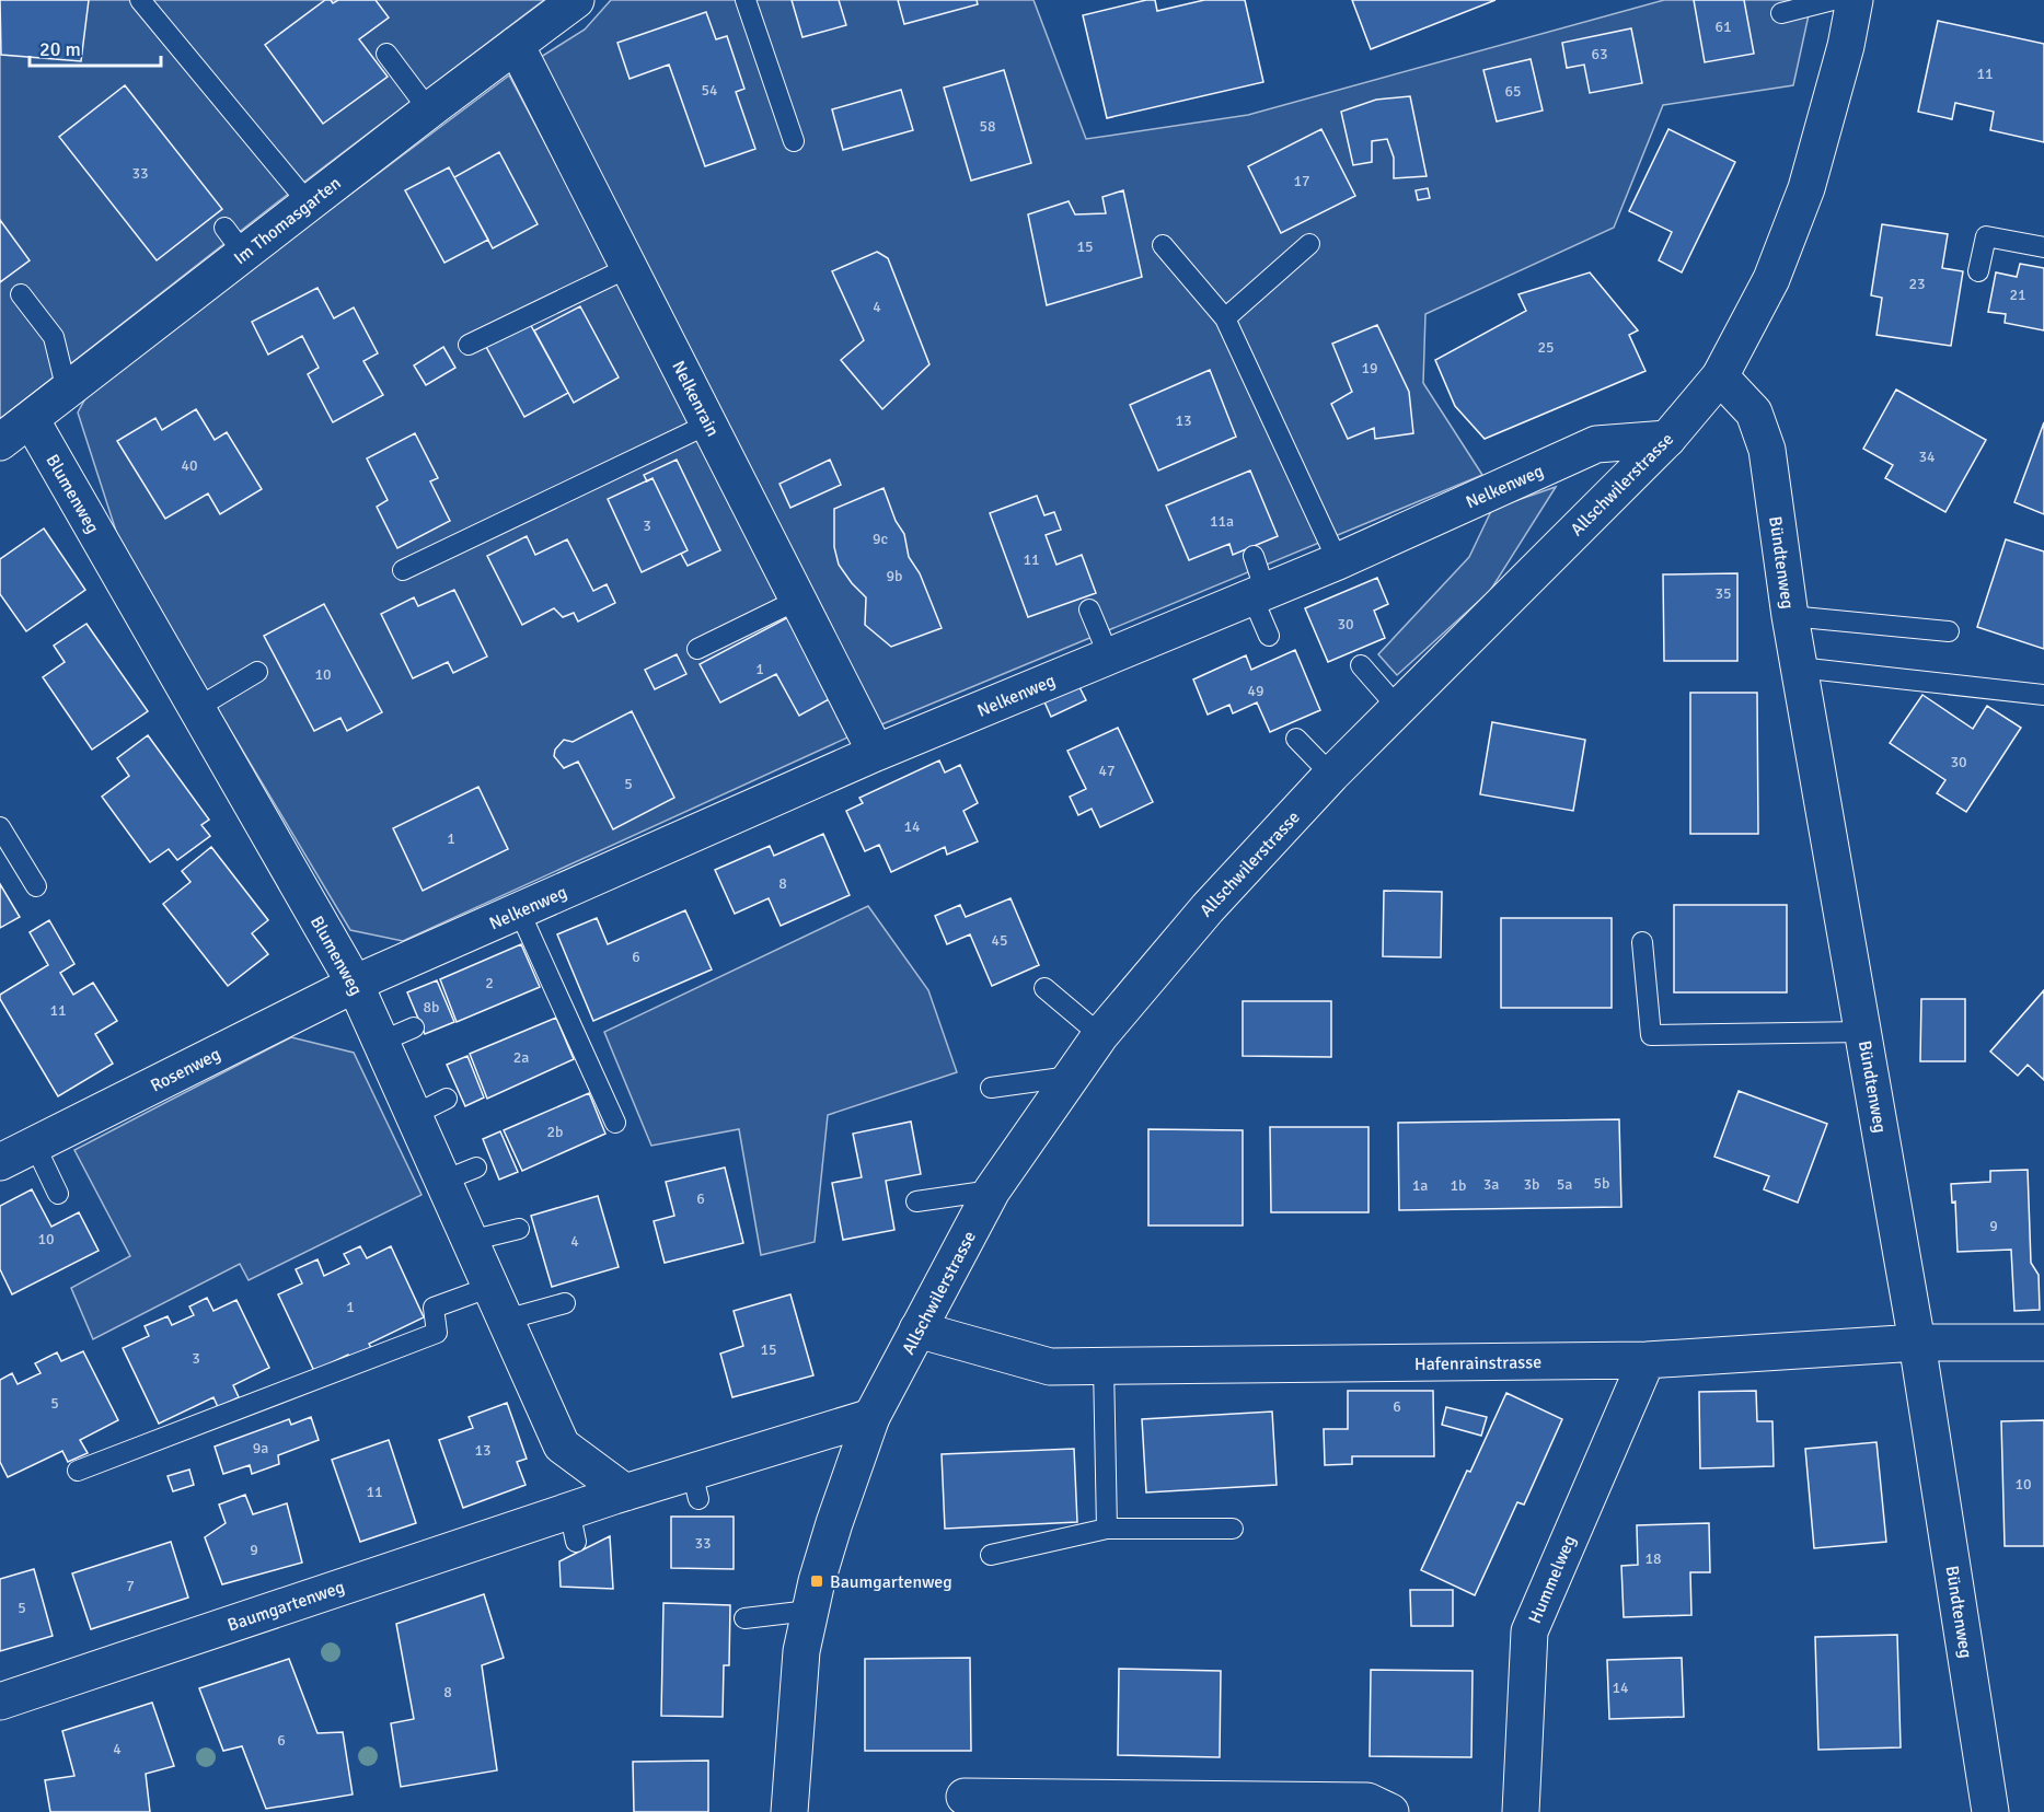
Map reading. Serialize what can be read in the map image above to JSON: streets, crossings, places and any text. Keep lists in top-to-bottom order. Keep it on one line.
{"streets":{"street":["Im Thomasgarten","Nelkenrain","Allschwilerstrasse","Nelkenweg","Blumenweg","Bündtenweg","Rosenweg","Hafenrainstrasse","Hummelweg","Baumgartenweg"]},"crossings":[["Im Thomasgarten","Nelkenrain"],["Im Thomasgarten","Blumenweg"],["Nelkenrain","Nelkenweg"],["Allschwilerstrasse","Nelkenweg"],["Allschwilerstrasse","Bündtenweg"],["Allschwilerstrasse","Hafenrainstrasse"],["Allschwilerstrasse","Baumgartenweg"],["Nelkenweg","Blumenweg"],["Nelkenweg","Rosenweg"],["Blumenweg","Rosenweg"],["Blumenweg","Baumgartenweg"],["Bündtenweg","Hafenrainstrasse"],["Hafenrainstrasse","Hummelweg"]],"places":{"transit":["Baumgartenweg"]},"house_numbers":["61","63","11","54","65","58","33","17","15","23","21","4","25","19","13","34","40","11a","3","9c","11","9b","35","30","1","10","49","30","47","5","14","1","8","45","6","2","8b","11","2a","2b","5b","3a","3b","5a","1a","1b","6","9","10","4","1","15","3","5","6","9a","13","10","11","33","9","18","7","5","14","8","6","4"],"scale_bar":"20 m"}
